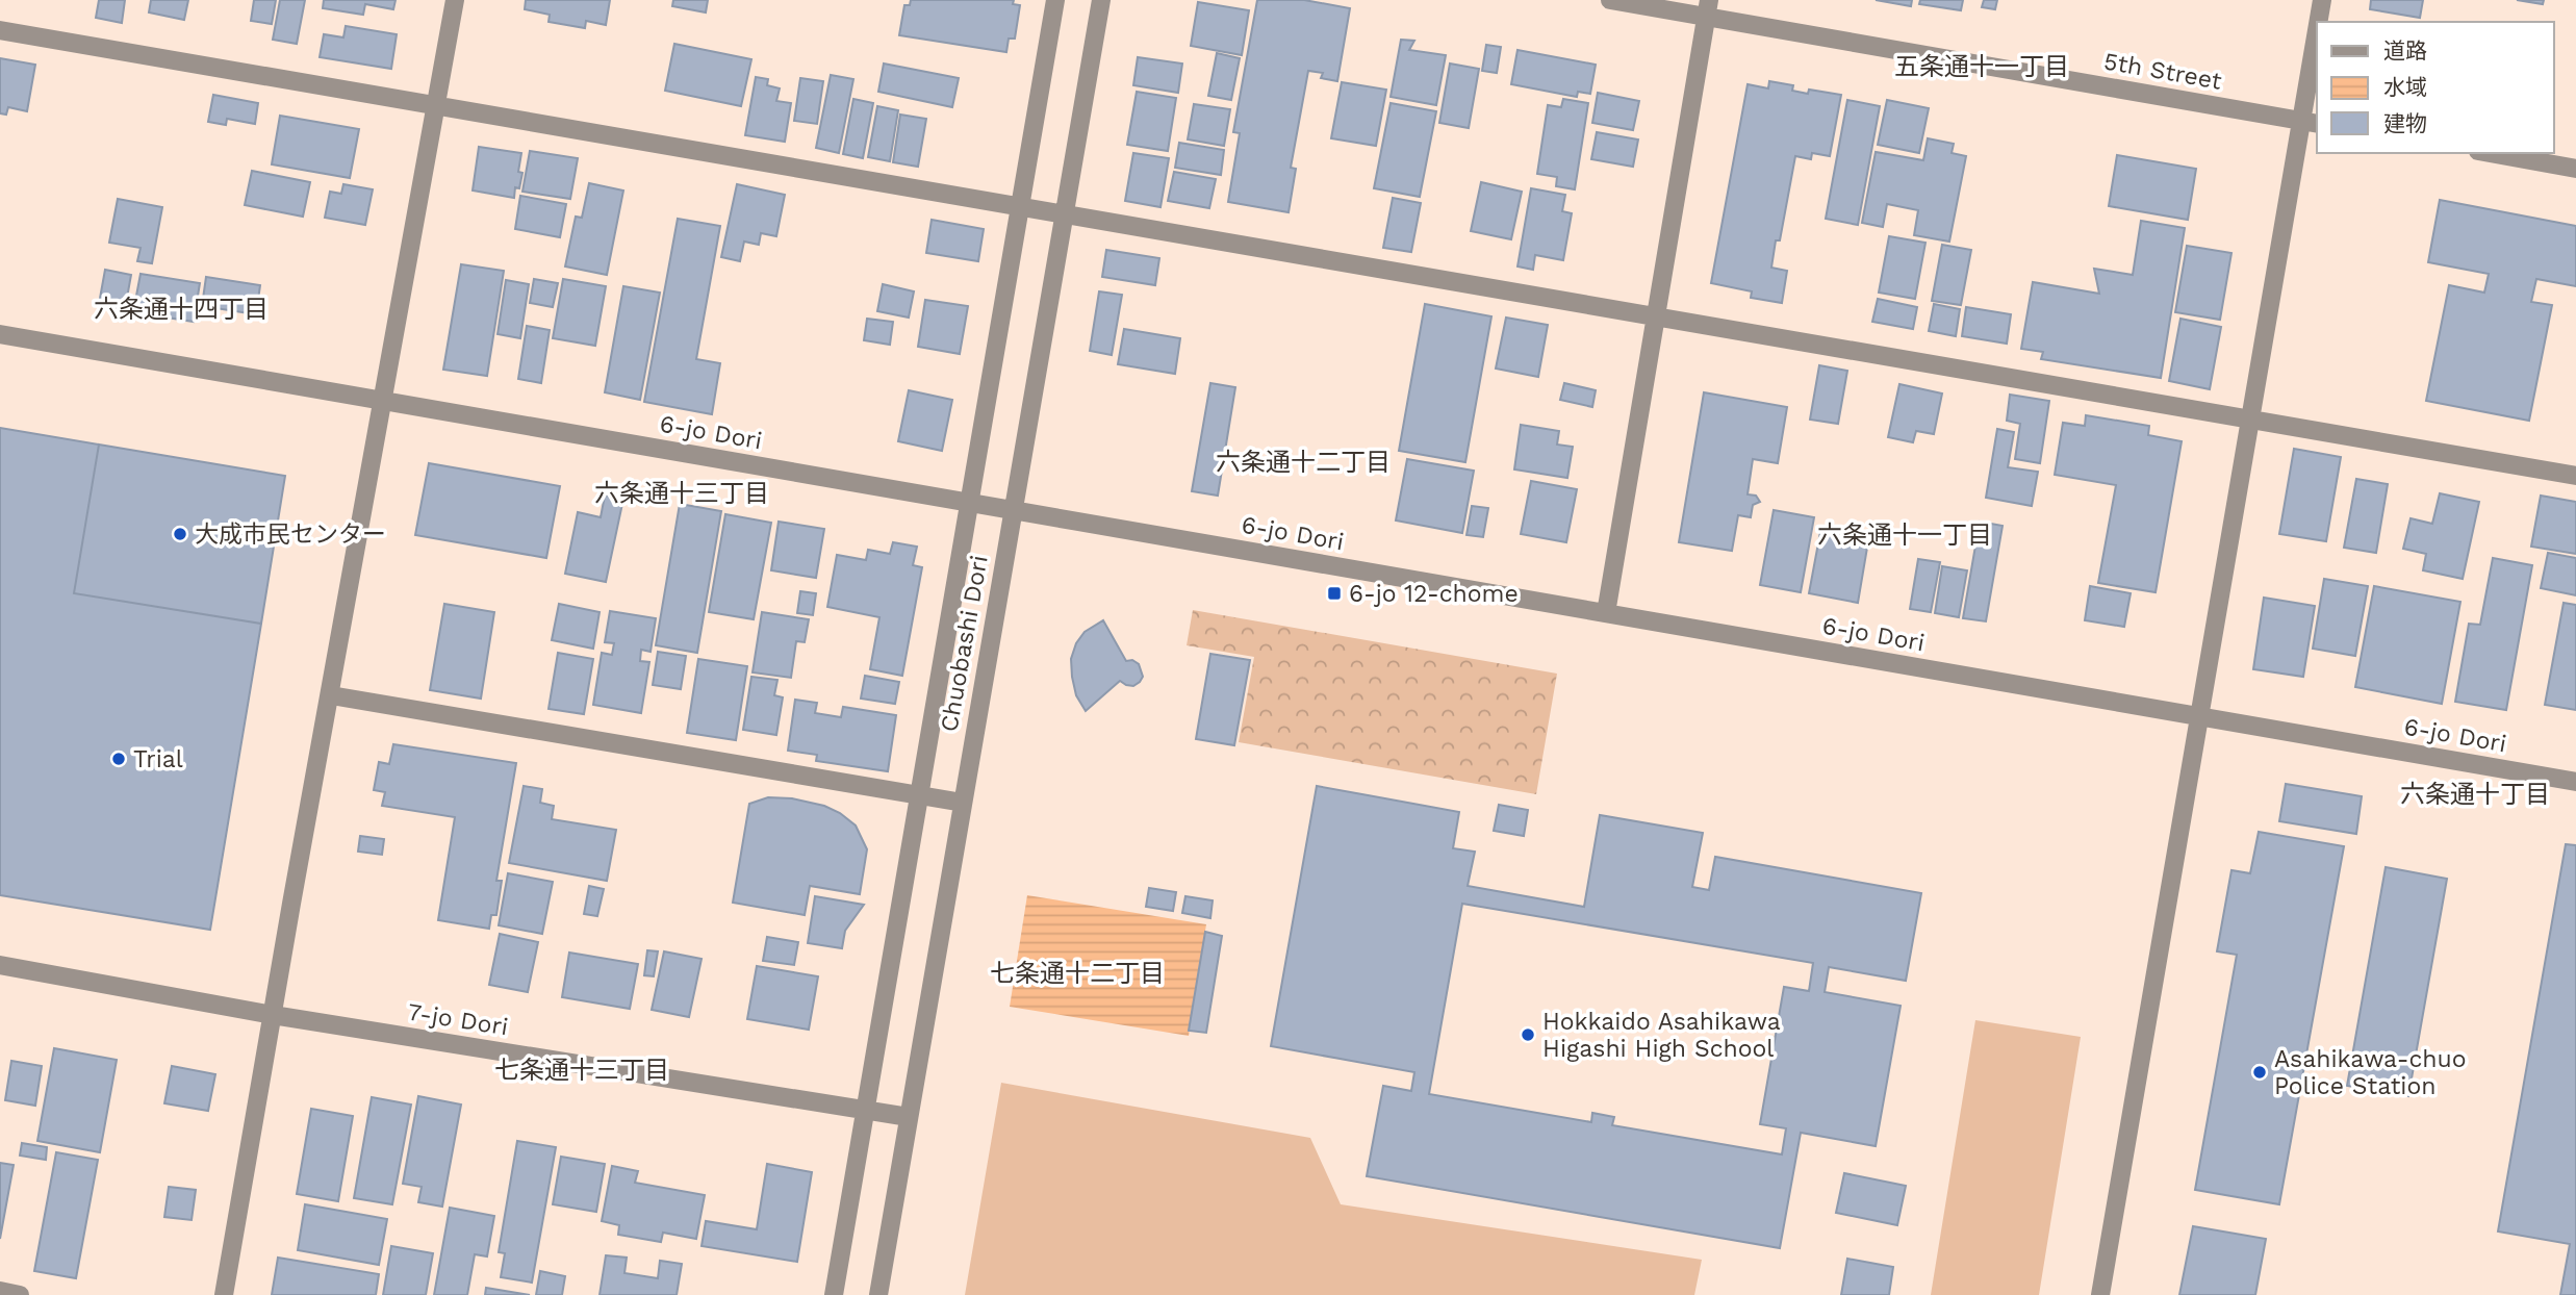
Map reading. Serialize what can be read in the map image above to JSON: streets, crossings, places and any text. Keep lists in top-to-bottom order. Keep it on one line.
{"streets":{"street":["5th Street","6-jo Dori","Chuobashi Dori","7-jo Dori"]},"crossings":[["6-jo Dori","Chuobashi Dori"],["Chuobashi Dori","7-jo Dori"]],"districts":["五条通十一丁目","六条通十四丁目","六条通十二丁目","六条通十三丁目","六条通十一丁目","六条通十丁目","七条通十二丁目","七条通十三丁目"],"places":{"other":["大成市民センター","Trial","Hokkaido Asahikawa Higashi High School","Asahikawa-chuo Police Station"],"transit":["6-jo 12-chome"]},"legend":["道路","水域","建物"]}
